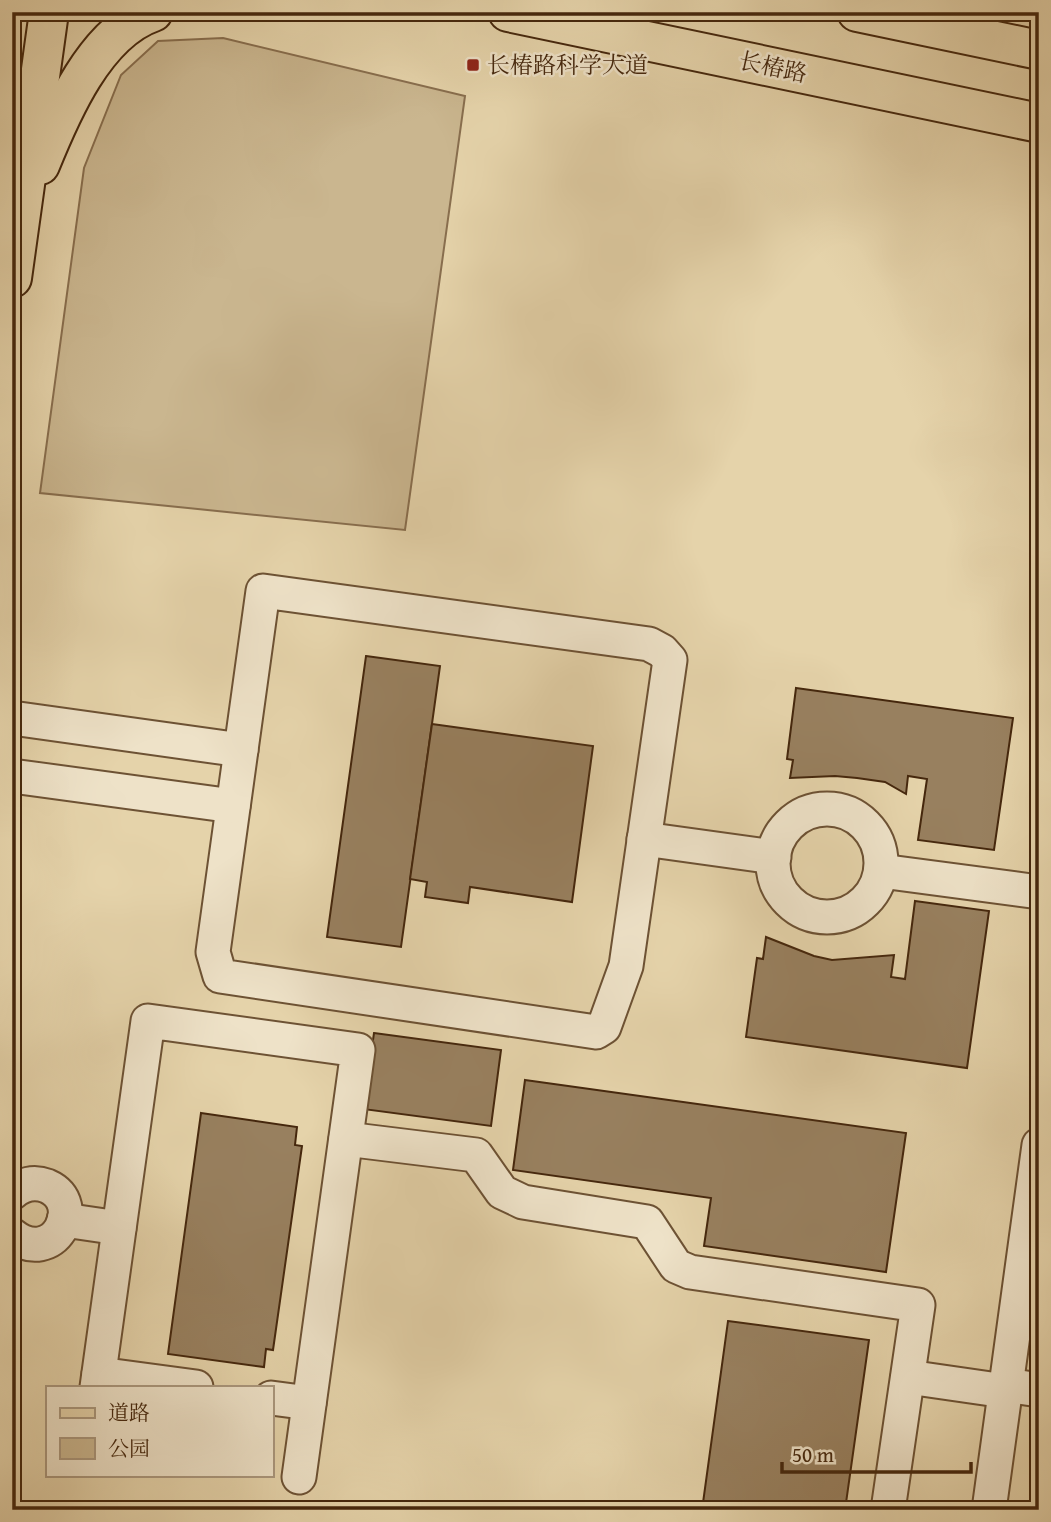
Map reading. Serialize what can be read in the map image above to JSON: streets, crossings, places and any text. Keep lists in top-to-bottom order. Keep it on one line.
{"streets":{"main road":["长椿路"]},"places":{"transit":["长椿路科学大道"]},"legend":["道路","公园"],"scale_bar":"50 m"}
